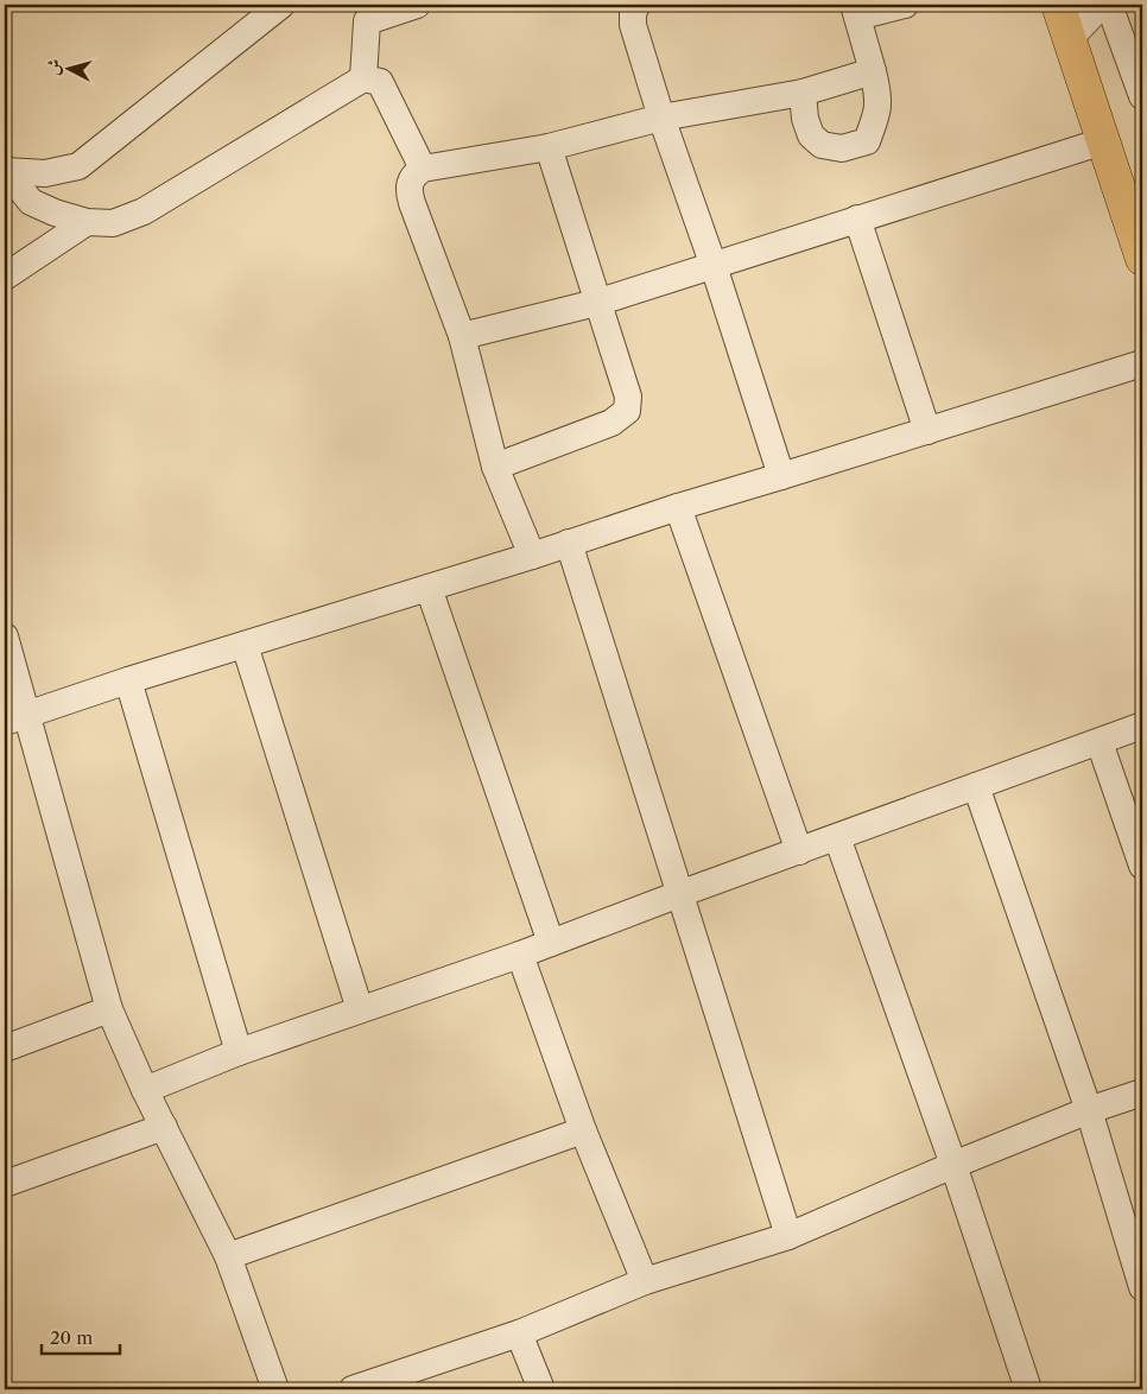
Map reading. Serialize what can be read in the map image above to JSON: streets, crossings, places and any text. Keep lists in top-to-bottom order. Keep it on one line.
{"scale_bar":"20 m","north":"left"}
